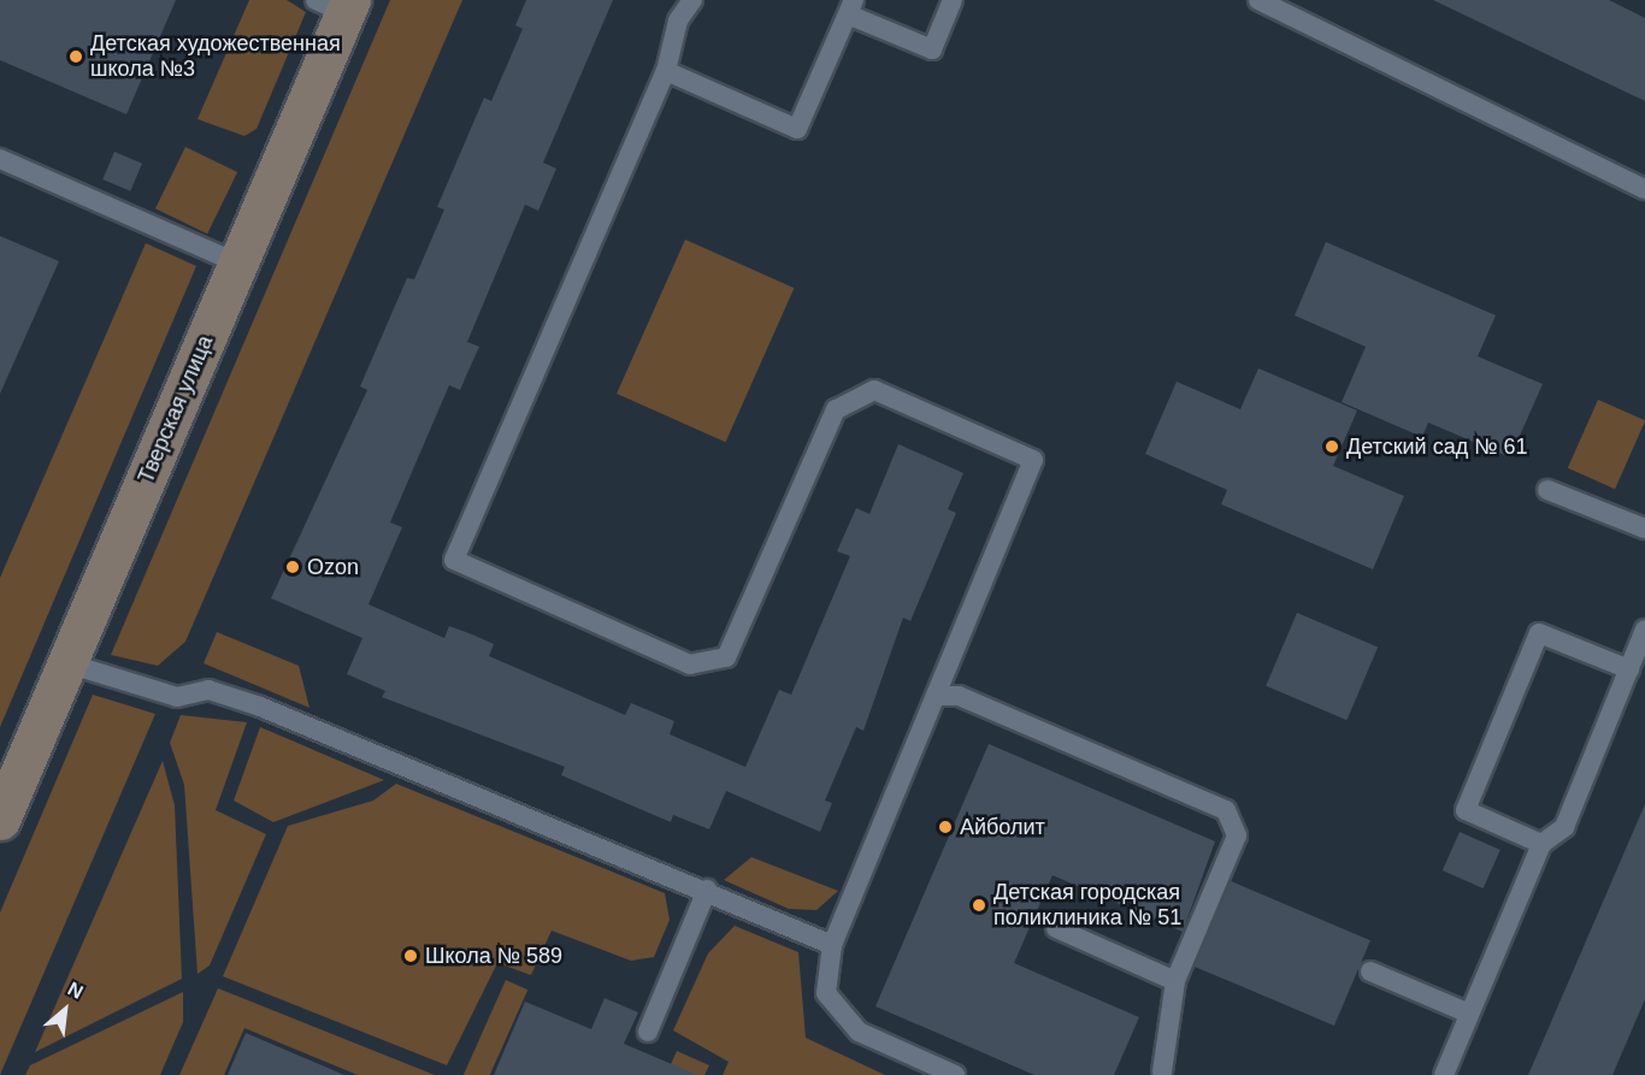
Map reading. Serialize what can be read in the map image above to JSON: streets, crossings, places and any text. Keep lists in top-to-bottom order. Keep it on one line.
{"streets":{"main road":["Тверская улица"]},"places":["Детская художественная школа №3","Детский сад № 61","Ozon","Айболит","Детская городская поликлиника № 51","Школа № 589"],"north":"top right"}
